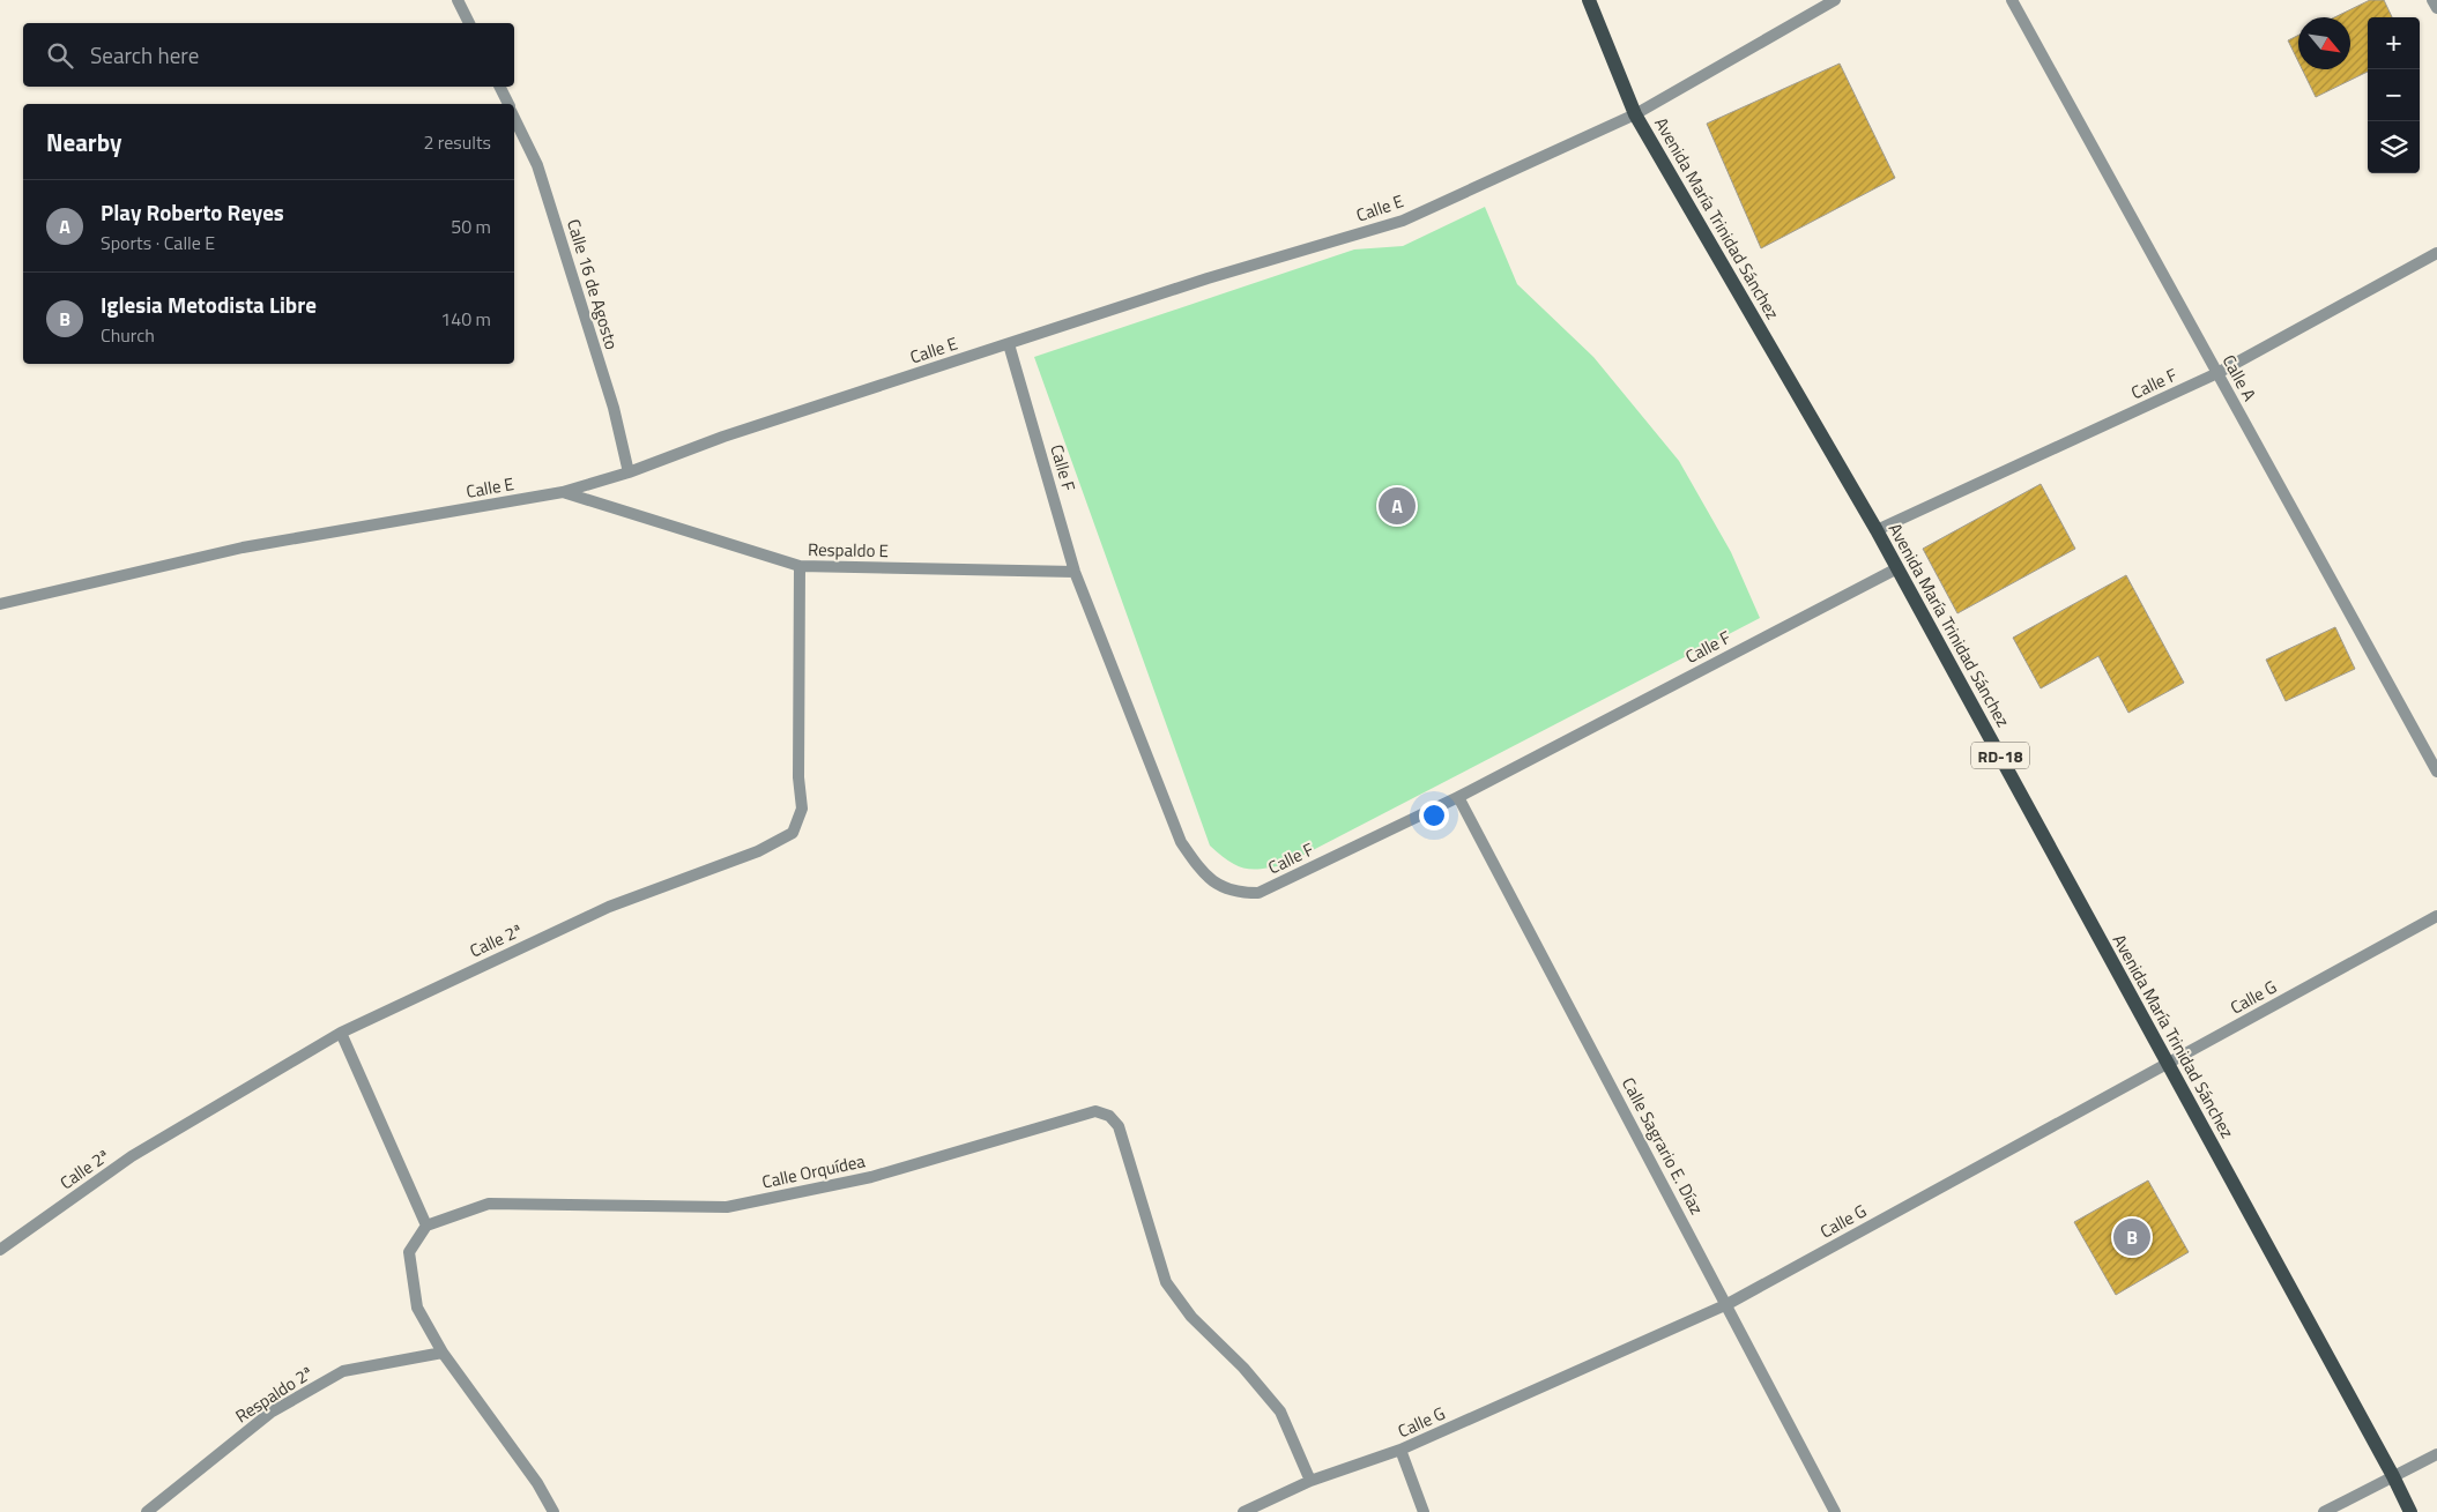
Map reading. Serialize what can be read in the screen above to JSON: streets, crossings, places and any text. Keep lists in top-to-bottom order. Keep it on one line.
{"streets":{"main road":["Avenida María Trinidad Sánchez","RD-18"],"street":["Calle E","Calle 16 de Agosto","Calle A","Calle F","Respaldo E","Calle 2ª","Calle G","Calle Sagrario E. Díaz","Calle Orquídea","Respaldo 2ª"]},"crossings":[["Calle E","Avenida María Trinidad Sánchez"],["Calle E","Calle 16 de Agosto"],["Calle E","Calle F"],["Calle E","Respaldo E"],["Avenida María Trinidad Sánchez","Calle F"],["Avenida María Trinidad Sánchez","Calle G"],["Calle A","Calle F"],["Calle F","Respaldo E"],["Calle F","Calle Sagrario E. Díaz"],["Respaldo E","Calle 2ª"],["Calle G","Calle Sagrario E. Díaz"],["Calle G","Calle Orquídea"]],"north":"bottom right","page":{"map_buttons":["+","−"],"search":"Search here","heading":["Nearby","2 results"],"list":[{"mark":"A","name":"Play Roberto Reyes","note":"Sports · Calle E","value":"50 m"},{"mark":"B","name":"Iglesia Metodista Libre","note":"Church","value":"140 m"}],"pins":["A","B"]}}
